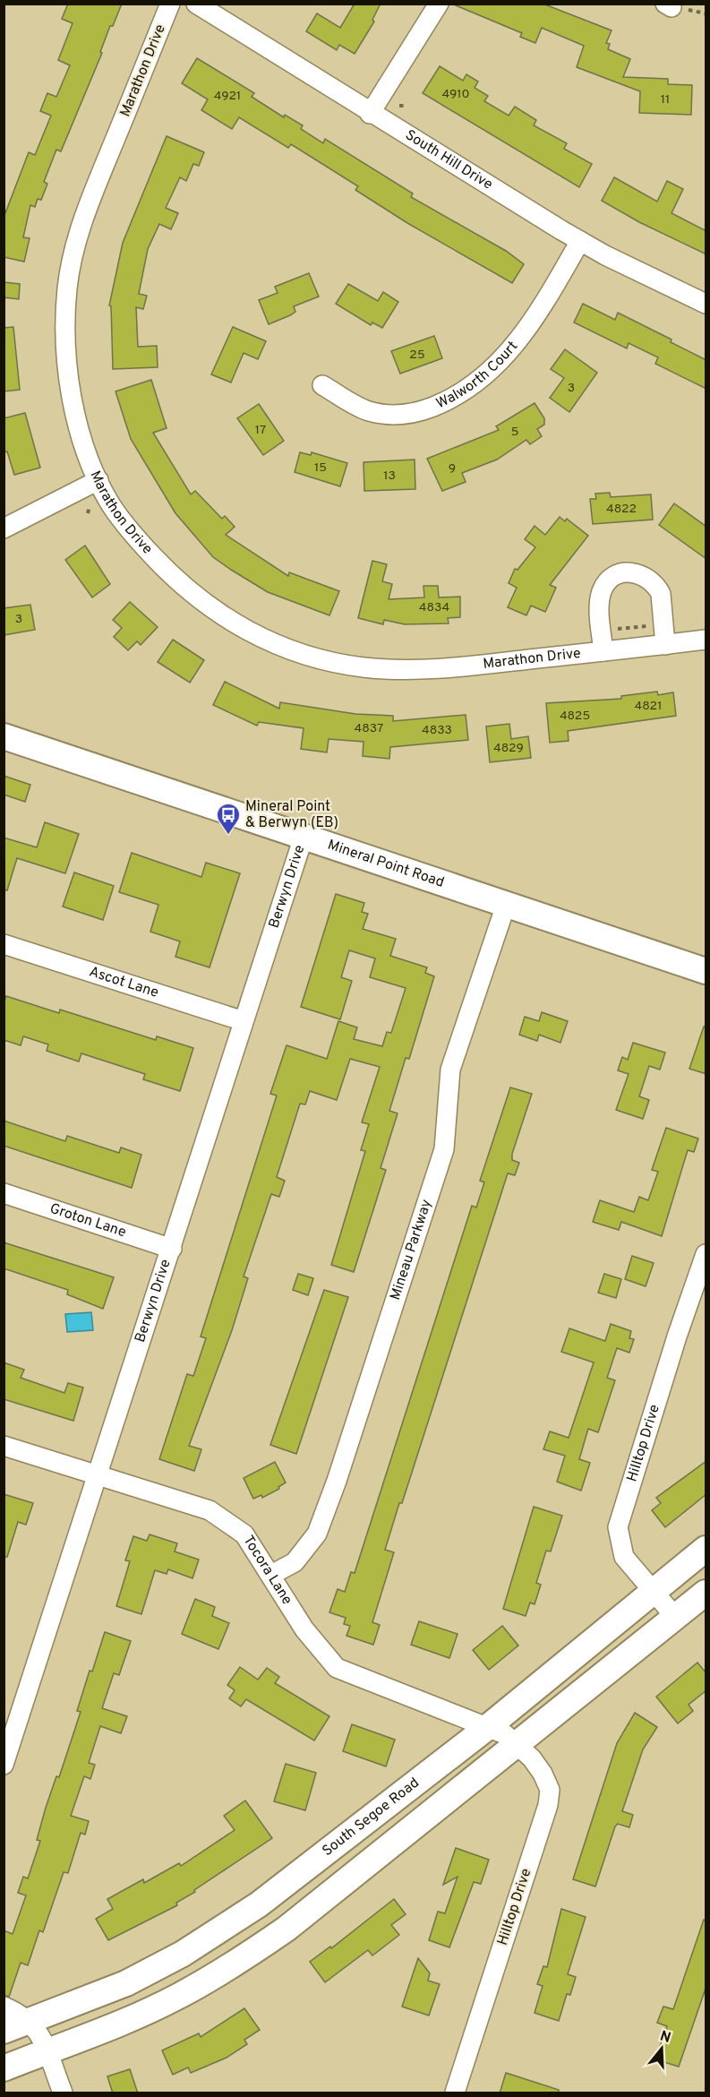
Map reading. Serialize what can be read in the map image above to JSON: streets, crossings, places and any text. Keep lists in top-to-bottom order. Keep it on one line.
{"streets":{"street":["Marathon Drive","South Hill Drive","Walworth Court","Mineral Point Road","Berwyn Drive","Ascot Lane","Groton Lane","Mineau Parkway","Hilltop Drive","Tocora Lane","South Segoe Road"]},"crossings":[["South Hill Drive","Walworth Court"],["Mineral Point Road","Berwyn Drive"],["Mineral Point Road","Mineau Parkway"],["Berwyn Drive","Ascot Lane"],["Berwyn Drive","Groton Lane"],["Berwyn Drive","Tocora Lane"],["Mineau Parkway","Tocora Lane"],["Hilltop Drive","Tocora Lane"],["Hilltop Drive","South Segoe Road"],["Tocora Lane","South Segoe Road"]],"places":{"bus stop":["Mineral Point & Berwyn (EB)"]},"house_numbers":["4910","4921","11","25","3","17","5","15","9","13","4822","4834","3","4821","4825","4837","4833","4829"],"north":"top"}
